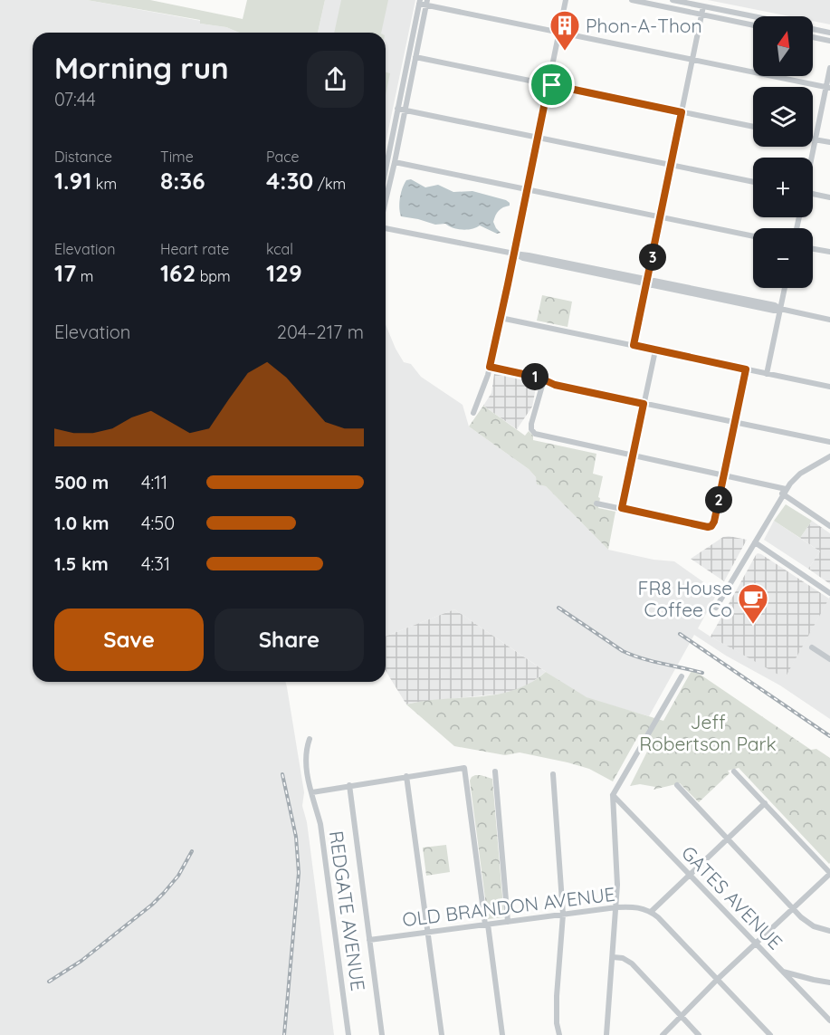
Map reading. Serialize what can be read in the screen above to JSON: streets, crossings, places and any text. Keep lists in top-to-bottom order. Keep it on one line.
{"streets":{"street":["GATES AVENUE","OLD BRANDON AVENUE","REDGATE AVENUE"]},"parks":["Jeff Robertson Park"],"places":{"building":["Phon-A-Thon"],"cafe":["FR8 House Coffee Co"]},"north":"top","page":{"map_buttons":["+","−"],"heading":["Morning run","07:44"],"stats":[["Distance","1.91 km"],["Time","8:36"],["Pace","4:30 /km"],["Elevation","17 m"],["Heart rate","162 bpm"],["kcal","129"]],"pins":["3","1","2"],"chart":["Elevation","204–217 m"],"list":[{"name":"500 m","note":"4:11"},{"name":"1.0 km","note":"4:50"},{"name":"1.5 km","note":"4:31"}],"buttons":["Save","Share"]}}
